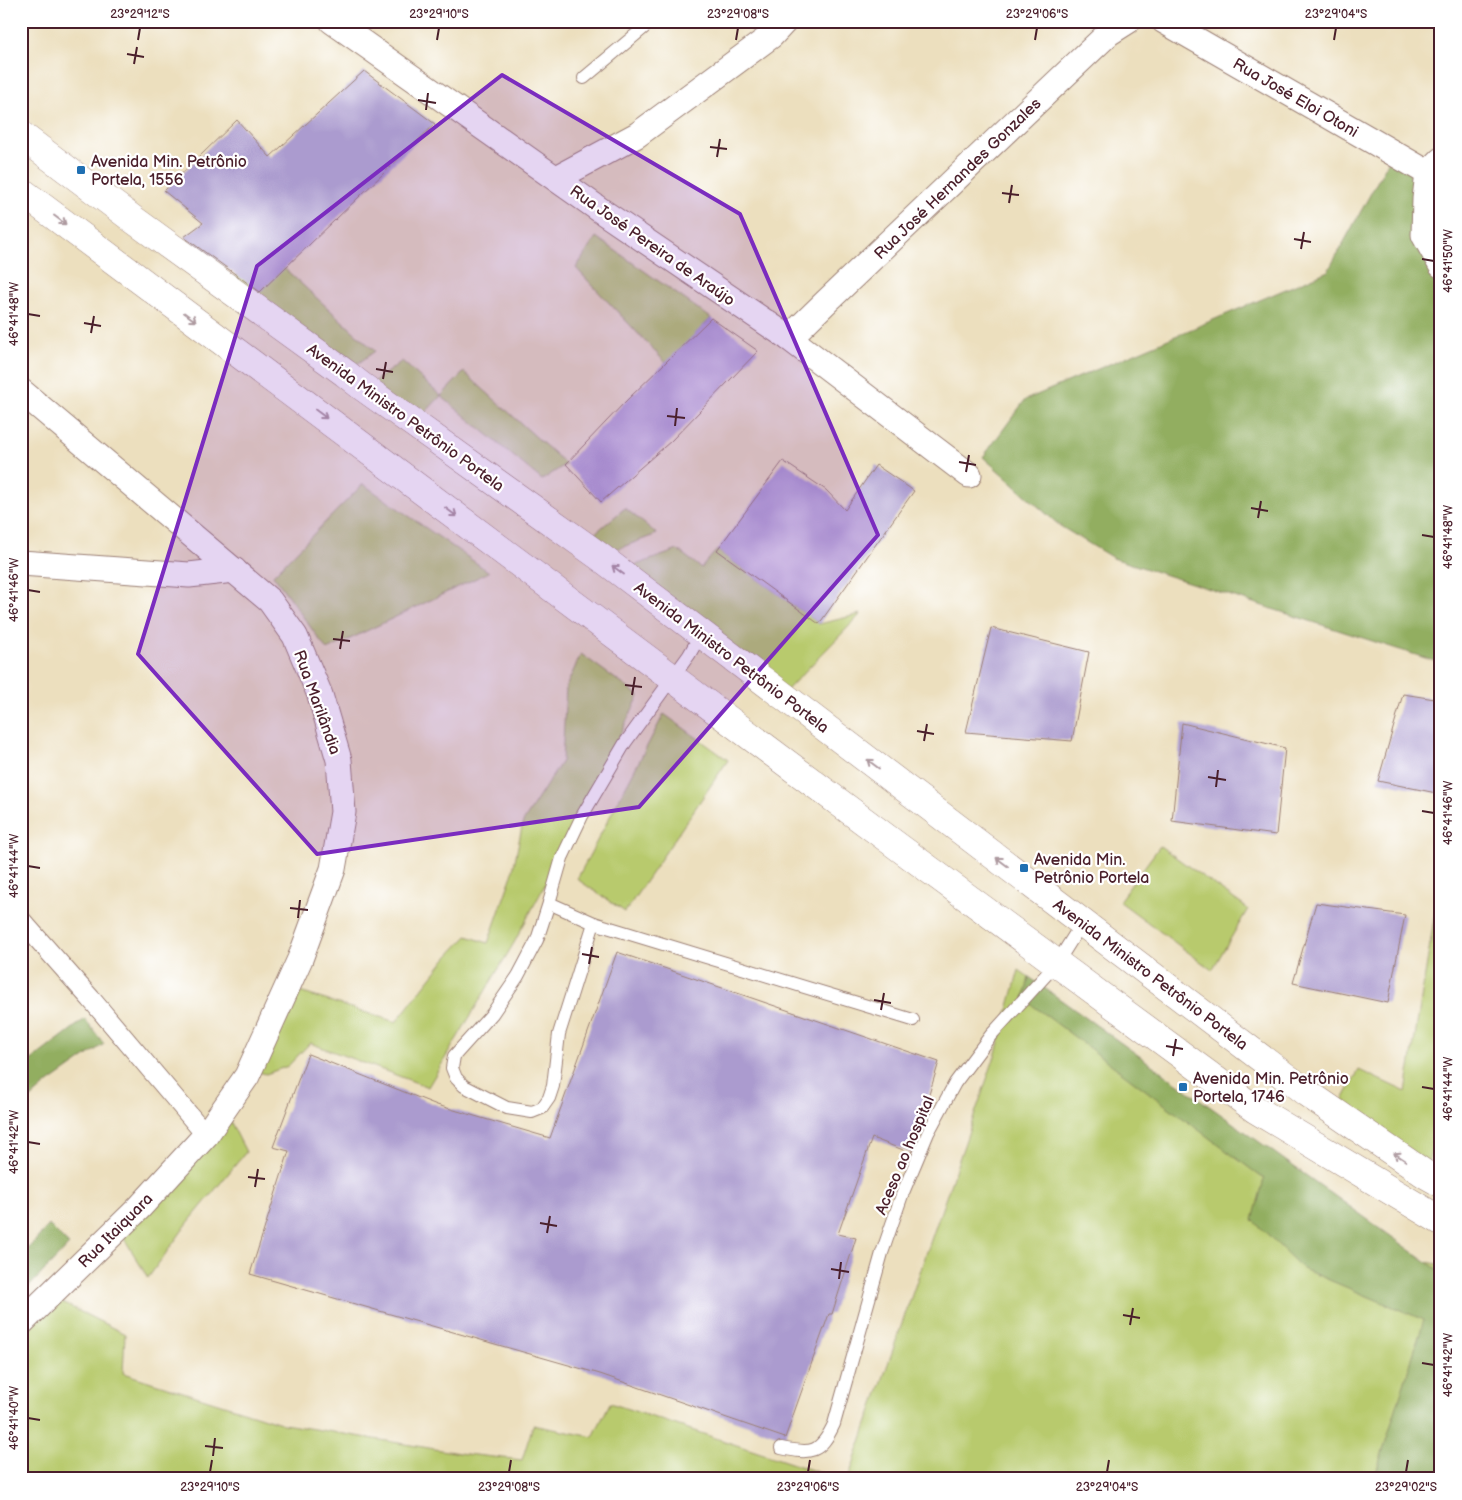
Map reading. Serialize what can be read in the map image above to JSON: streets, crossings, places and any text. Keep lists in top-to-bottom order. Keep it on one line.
{"streets":{"street":["Rua José Eloi Otoni","Rua José Hernandes Gonzales","Rua José Pereira de Araújo","Avenida Ministro Petrônio Portela","Rua Marilândia","Rua Itaiquara"],"lane":["Aceso ao hospital"]},"crossings":[["Rua José Hernandes Gonzales","Rua José Pereira de Araújo"],["Avenida Ministro Petrônio Portela","Aceso ao hospital"],["Rua Marilândia","Rua Itaiquara"]],"places":{"transit":["Avenida Min. Petrônio Portela, 1556","Avenida Min. Petrônio Portela","Avenida Min. Petrônio Portela, 1746"]},"coordinates":["23°29'12\"S","23°29'10\"S","23°29'08\"S","23°29'06\"S","23°29'04\"S","46°41'50\"W","46°41'48\"W","46°41'46\"W","46°41'44\"W","46°41'42\"W","46°41'40\"W","23°29'02\"S"]}
